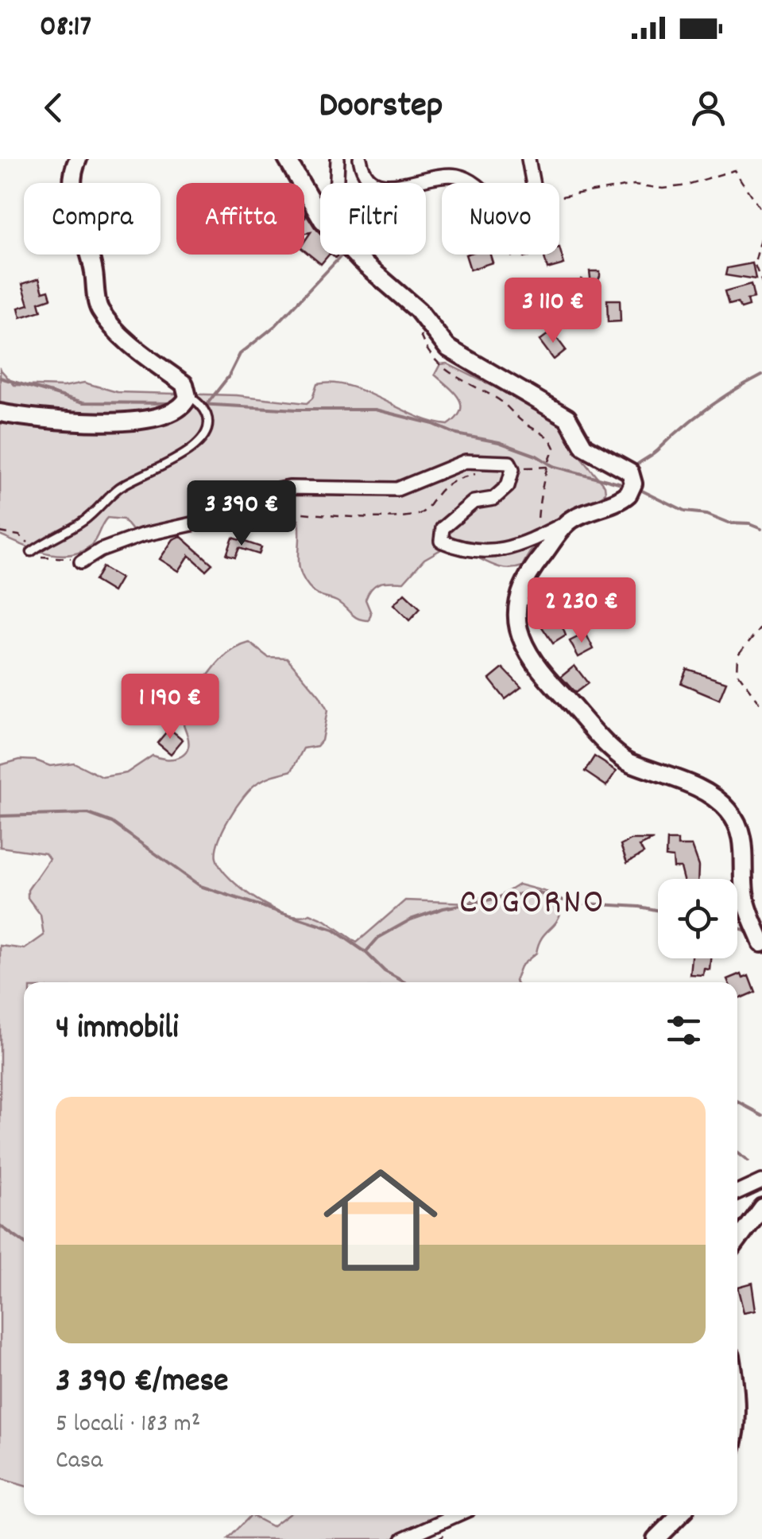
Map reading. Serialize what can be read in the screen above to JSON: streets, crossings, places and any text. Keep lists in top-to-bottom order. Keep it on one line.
{"districts":["COGORNO"],"page":{"status":"08:17","header":"Doorstep","chip":["Compra","Affitta","Filtri","Nuovo"],"price":["3 110 €","3 390 €","2 230 €","1 190 €"],"heading":"4 immobili","list":[{"name":"3 390 €/mese","note":"5 locali · 183 m² · Casa"}]}}
